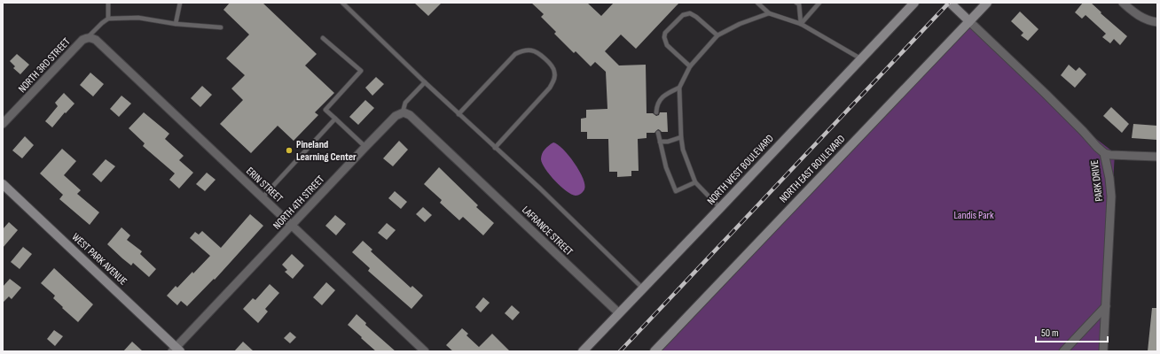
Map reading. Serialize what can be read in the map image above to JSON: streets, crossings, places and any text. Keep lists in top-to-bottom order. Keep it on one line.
{"streets":{"main road":["NORTH EAST BOULEVARD","NORTH WEST BOULEVARD","WEST PARK AVENUE"],"street":["NORTH 3RD STREET","PARK DRIVE","ERIN STREET","NORTH 4TH STREET","LAFRANCE STREET"]},"crossings":[["NORTH 3RD STREET","ERIN STREET"],["NORTH EAST BOULEVARD","PARK DRIVE"],["NORTH WEST BOULEVARD","LAFRANCE STREET"],["ERIN STREET","NORTH 4TH STREET"],["NORTH 4TH STREET","LAFRANCE STREET"],["NORTH 4TH STREET","WEST PARK AVENUE"]],"parks":["Landis Park"],"places":["Pineland Learning Center"],"scale_bar":"50 m"}
